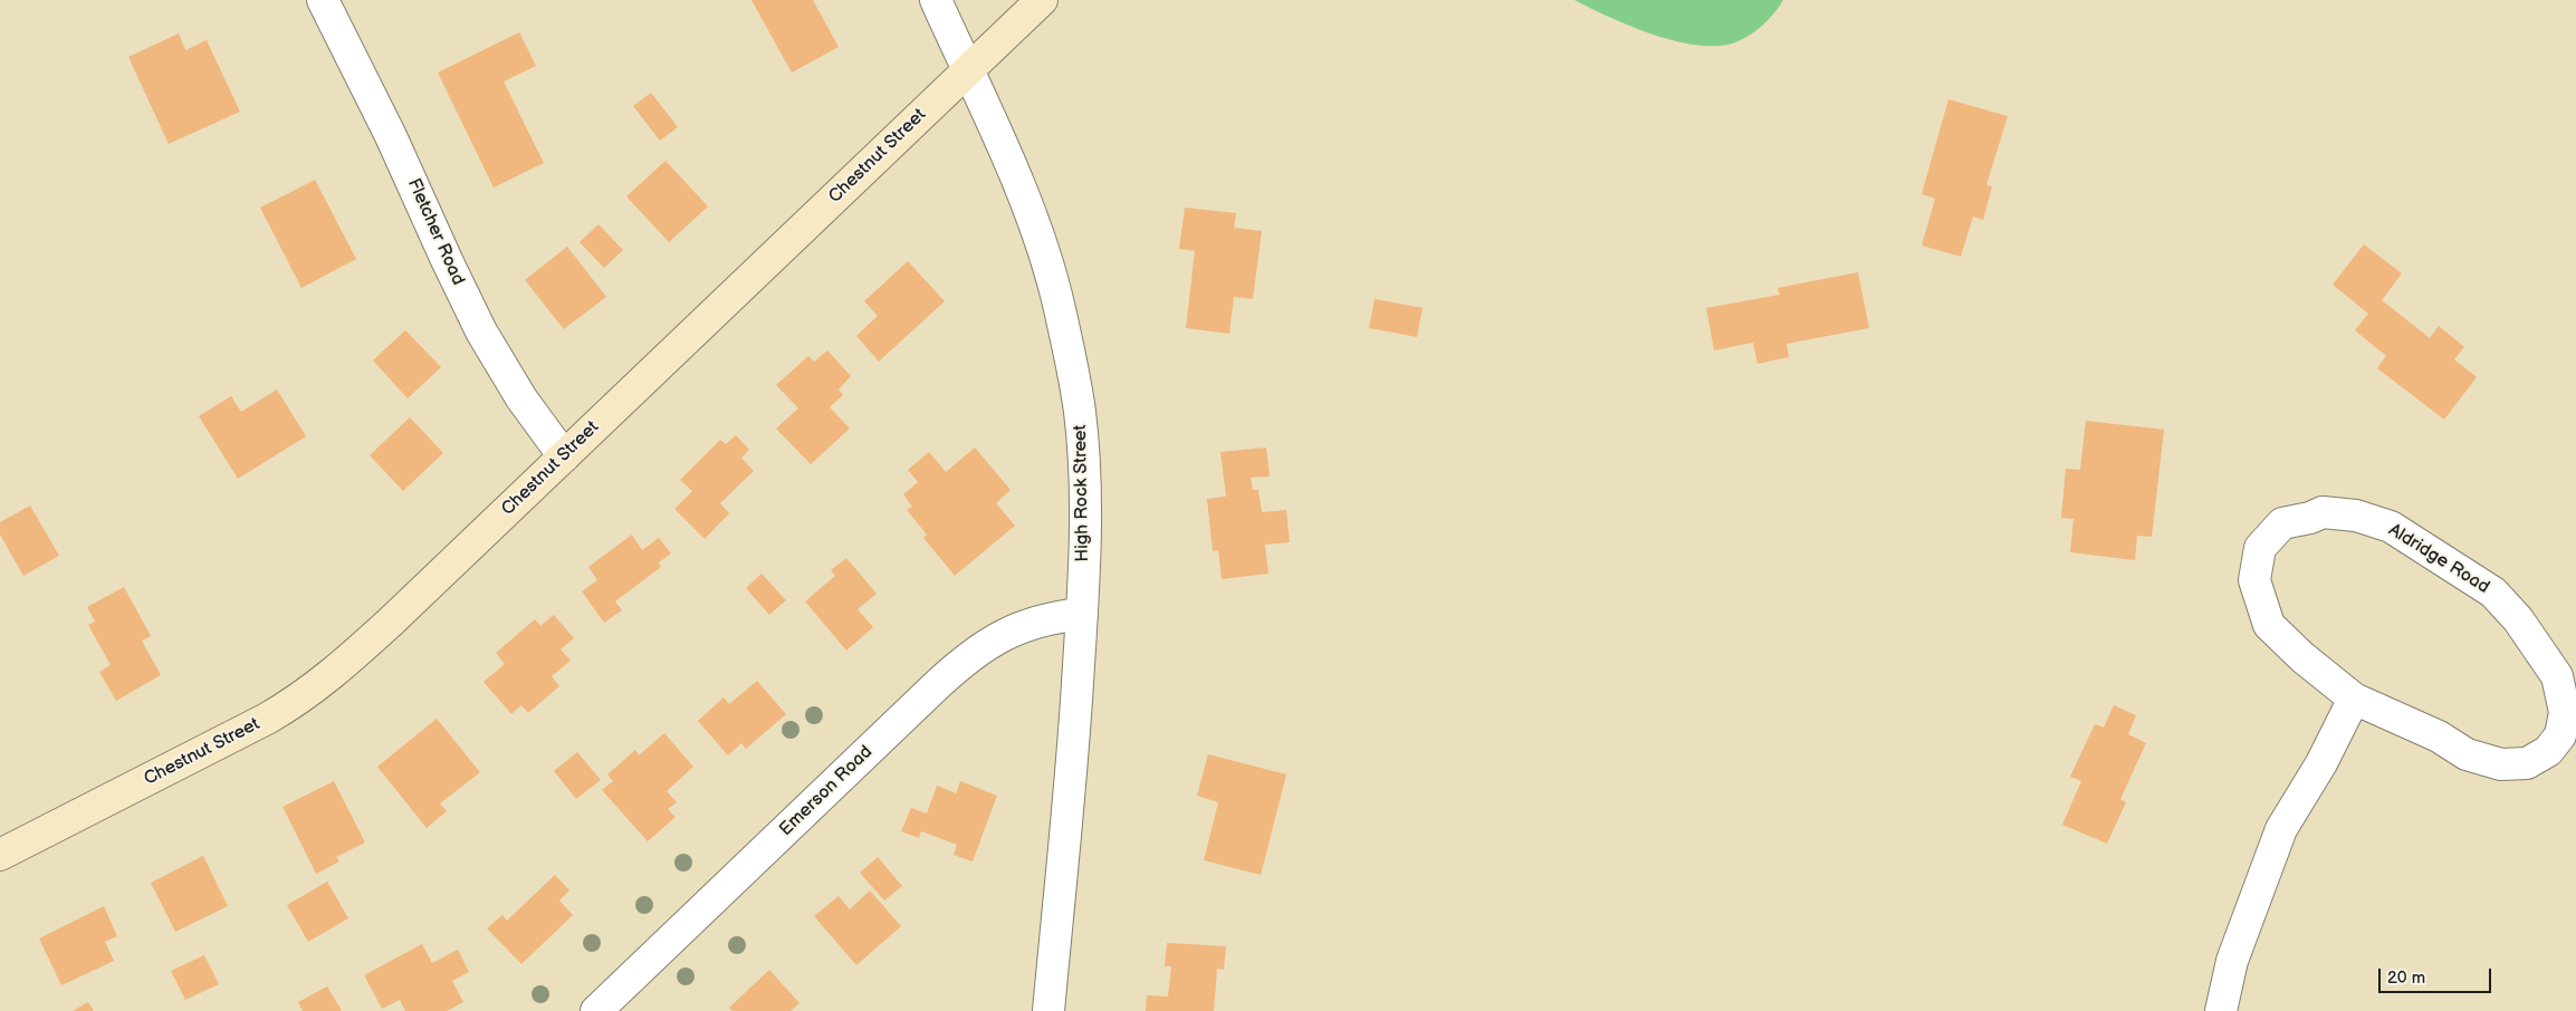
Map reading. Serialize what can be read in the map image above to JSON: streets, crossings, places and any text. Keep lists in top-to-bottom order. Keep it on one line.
{"streets":{"main road":["Chestnut Street"],"street":["Fletcher Road","High Rock Street","Aldridge Road","Emerson Road"]},"crossings":[["Chestnut Street","Fletcher Road"],["Chestnut Street","High Rock Street"],["High Rock Street","Emerson Road"]],"scale_bar":"20 m"}
